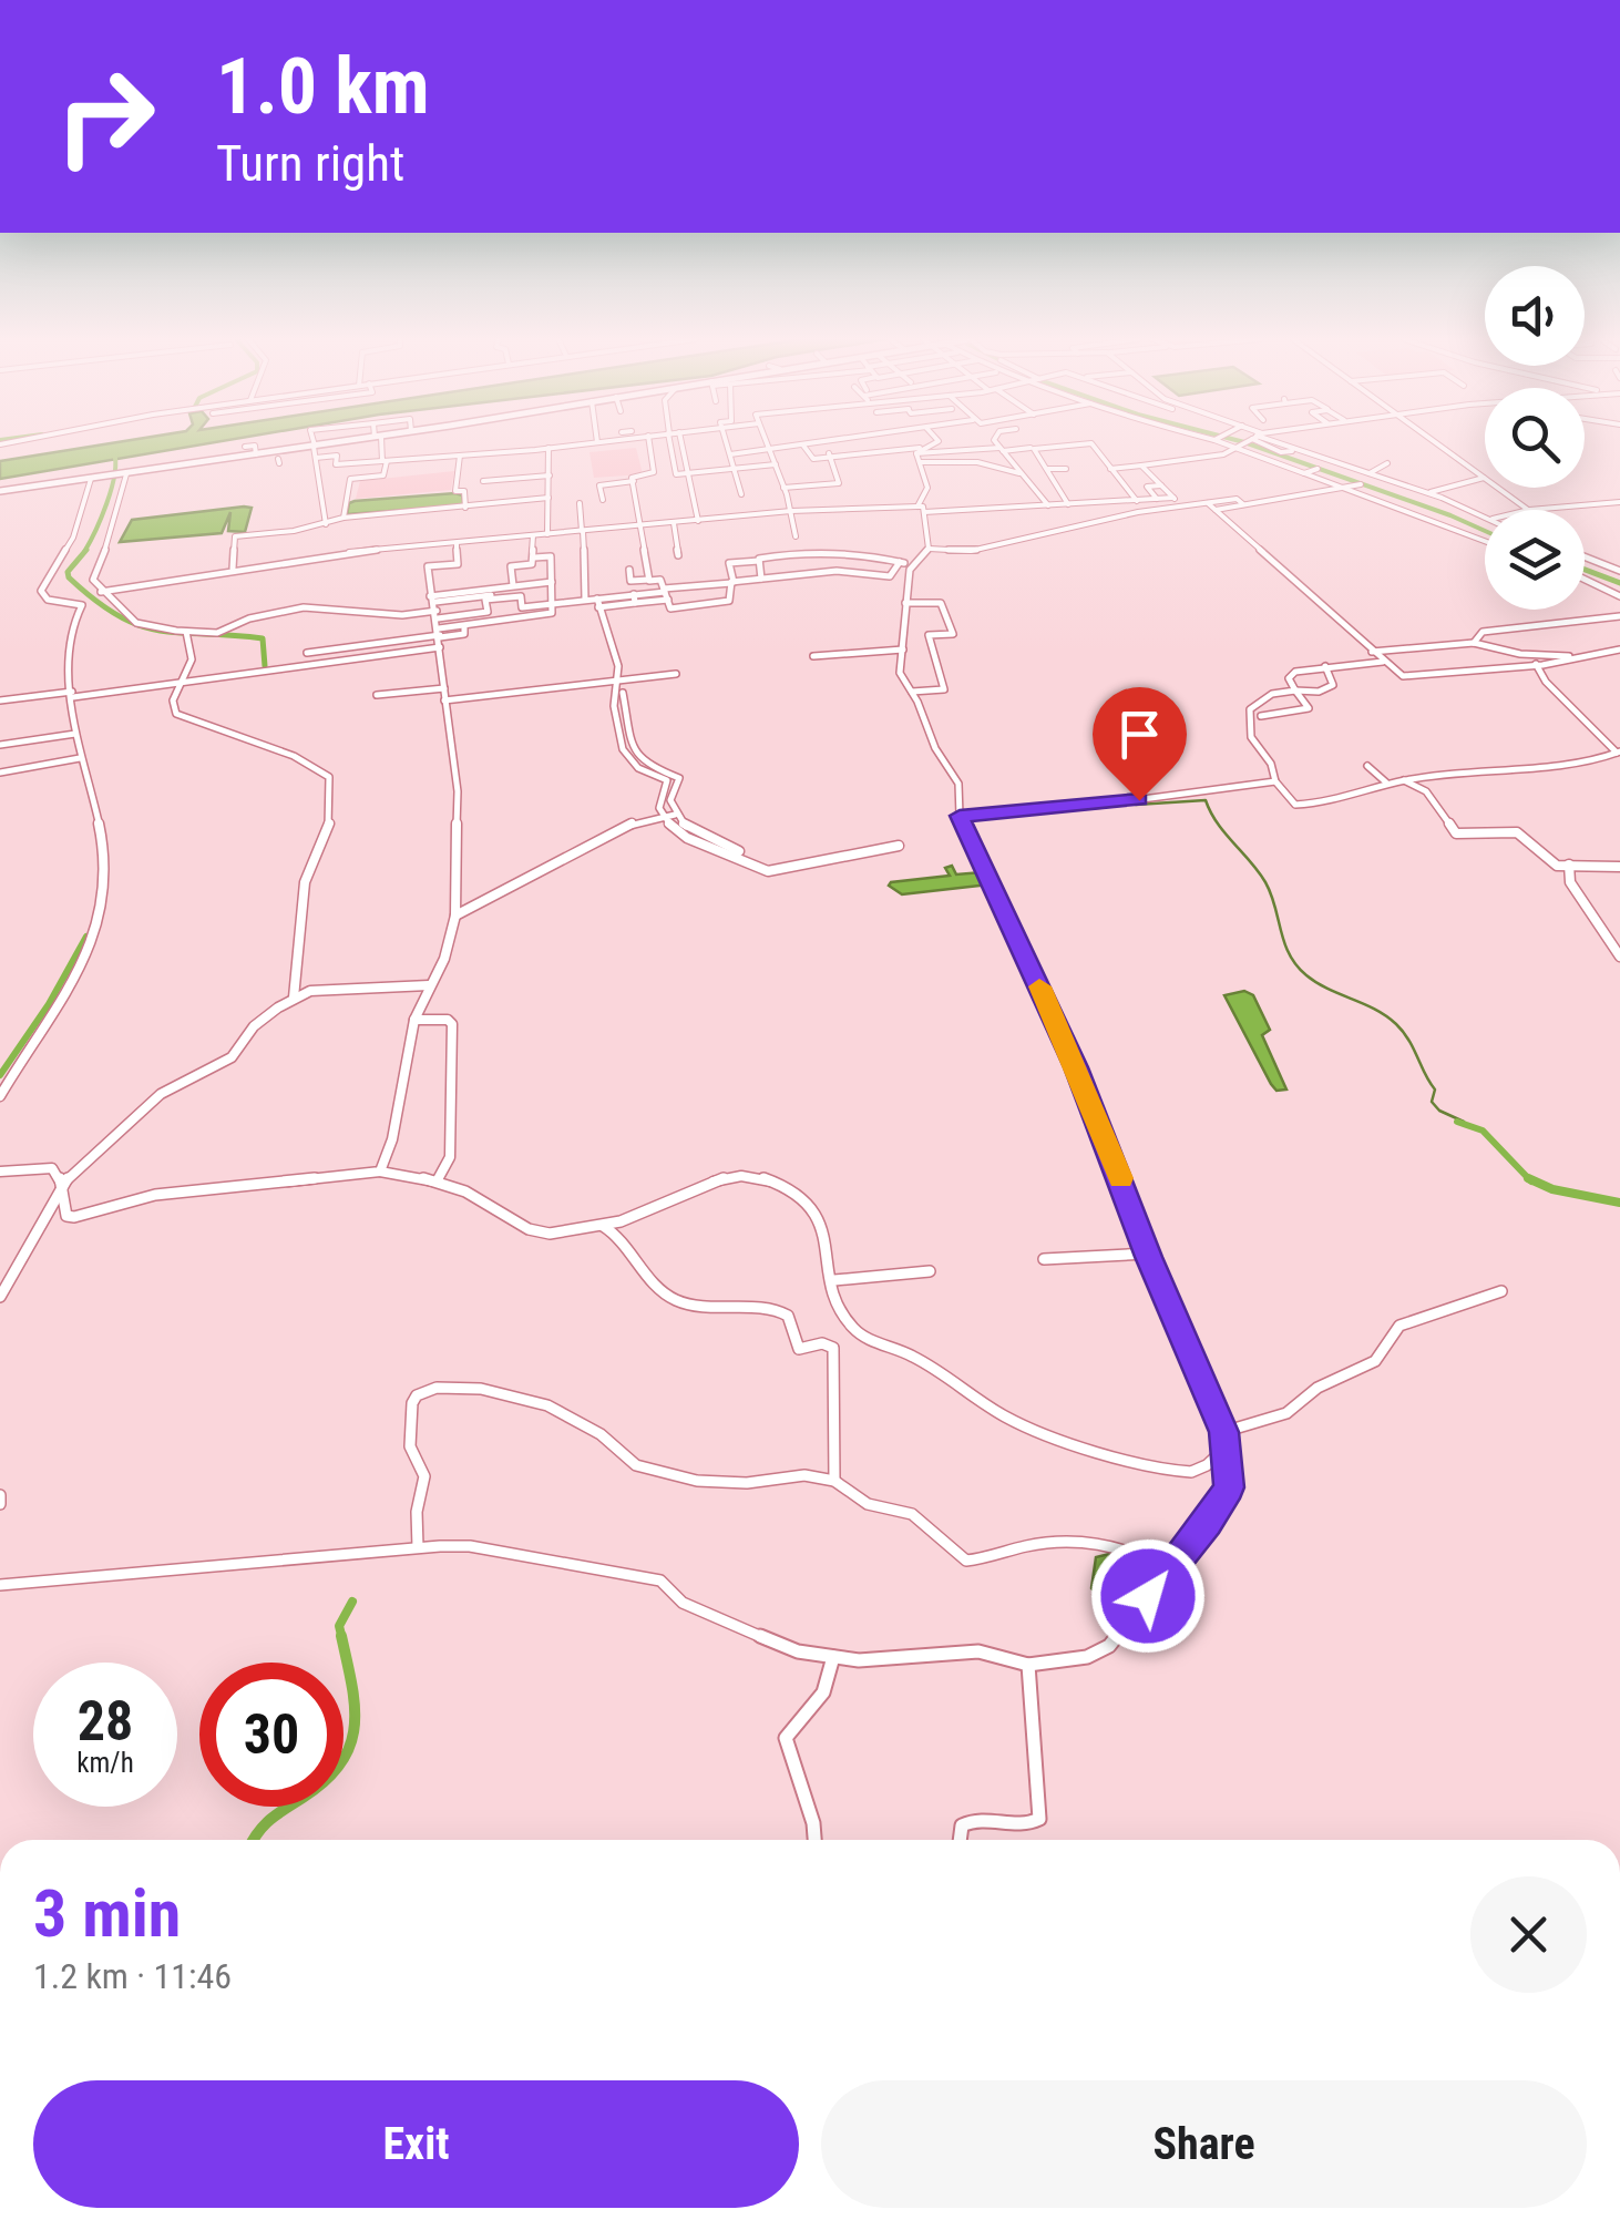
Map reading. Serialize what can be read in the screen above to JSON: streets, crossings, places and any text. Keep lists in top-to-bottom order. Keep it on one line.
{"page":{"turn":["1.0 km","Turn right"],"speed":"28 km/h","limit":"30","heading":["3 min","1.2 km · 11:46"],"buttons":["Exit","Share"]}}
